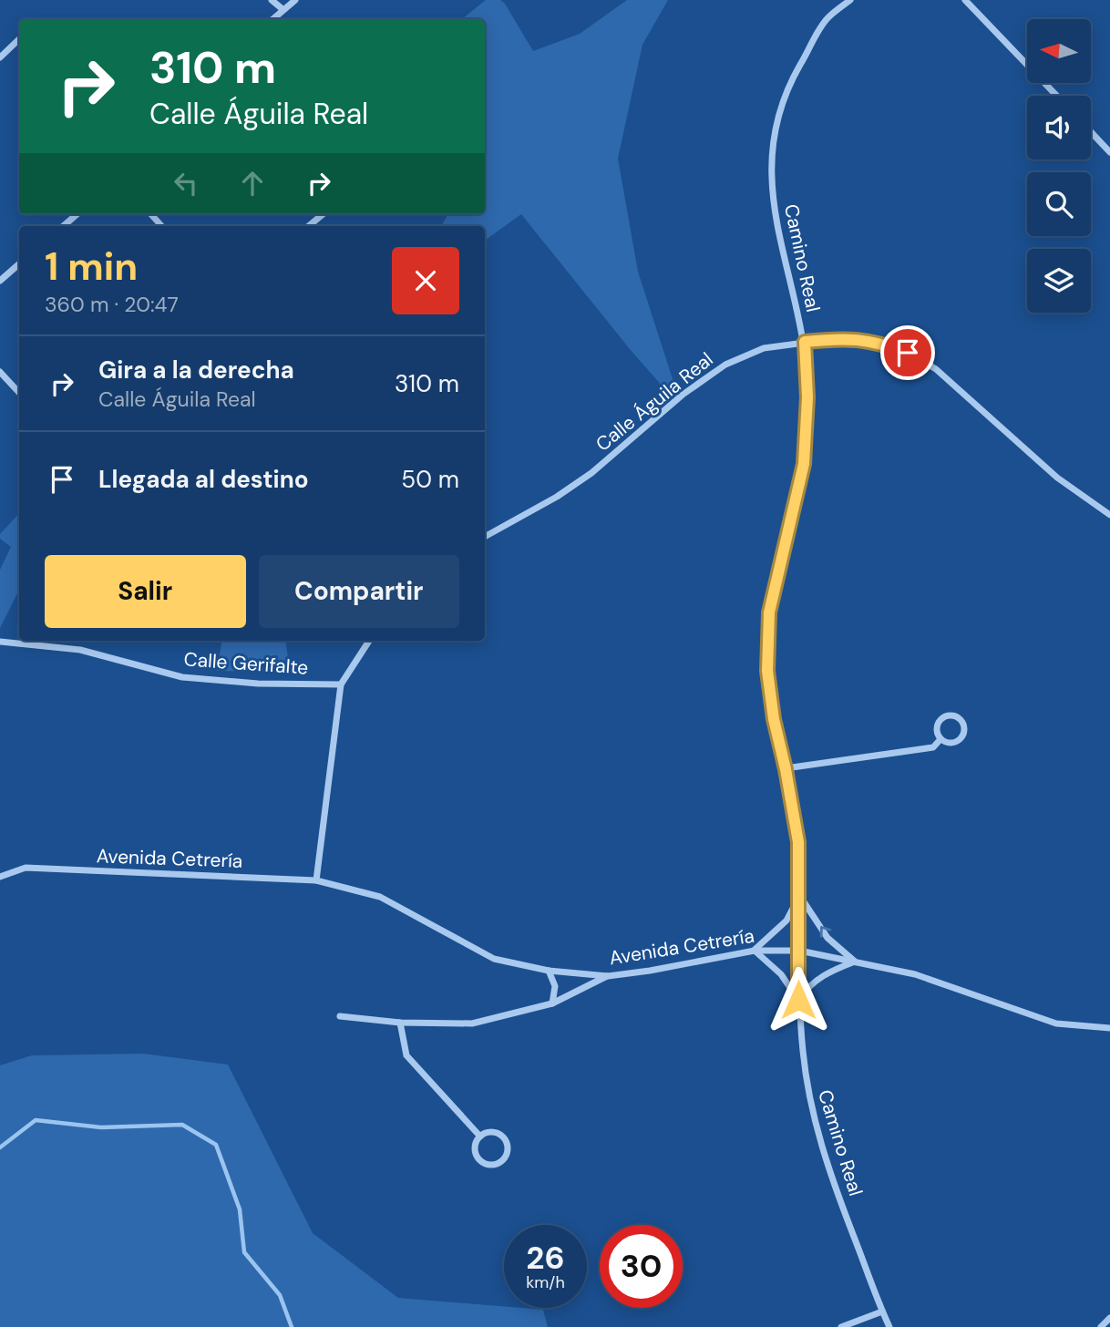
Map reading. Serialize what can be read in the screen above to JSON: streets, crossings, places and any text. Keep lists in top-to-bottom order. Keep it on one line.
{"streets":{"street":["Camino Real","Calle Águila Real","Calle Gerifalte","Avenida Cetrería"]},"crossings":[["Camino Real","Calle Águila Real"],["Camino Real","Avenida Cetrería"]],"north":"left","page":{"turn":["310 m","Calle Águila Real"],"heading":["1 min","360 m · 20:47"],"list":[{"name":"Gira a la derecha","note":"Calle Águila Real","value":"310 m"},{"name":"Llegada al destino","value":"50 m"}],"buttons":["Salir","Compartir"],"speed":"26 km/h","limit":"30"}}
